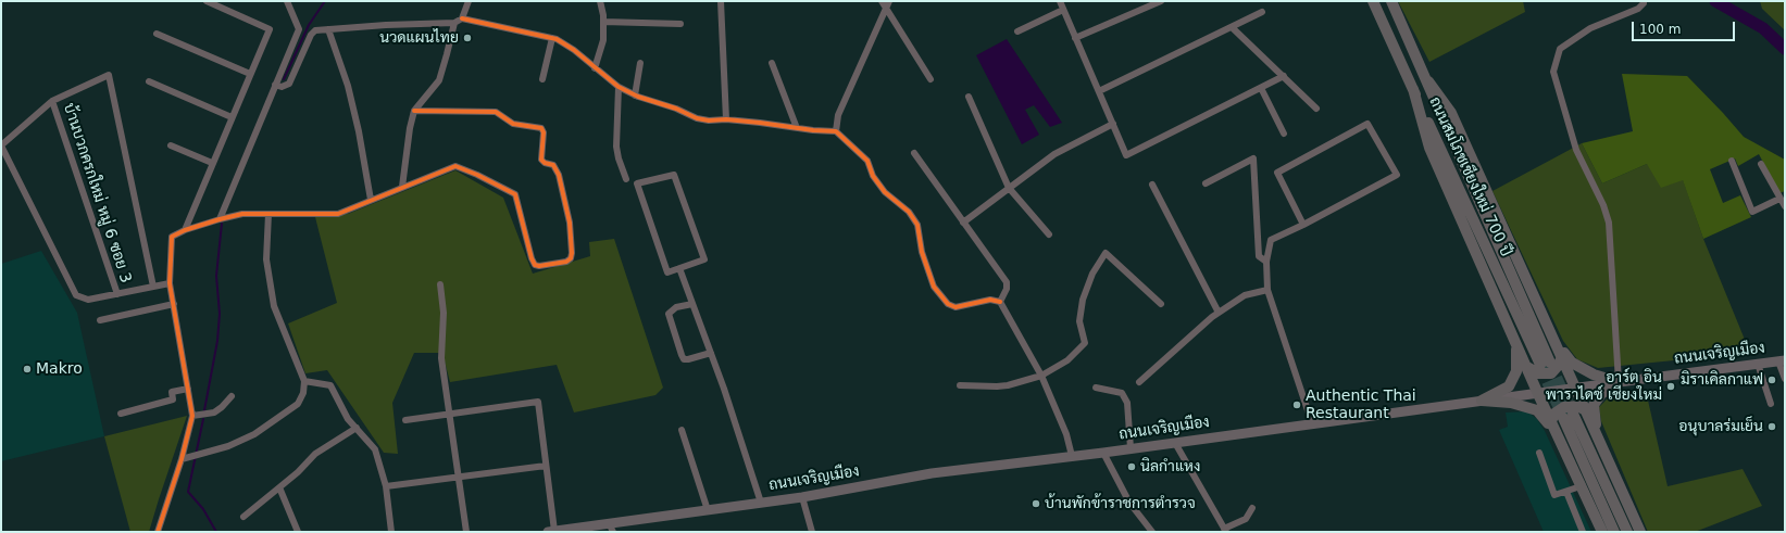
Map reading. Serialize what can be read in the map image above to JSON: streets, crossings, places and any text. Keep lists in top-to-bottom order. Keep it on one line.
{"streets":{"main road":["ถนนสมโภชเชียงใหม่ 700 ปี","ถนนเจริญเมือง"],"street":["บ้านบวกครกใหม่ หมู่ 6 ซอย 3"]},"places":["นวดแผนไทย","Makro","มิราเคิลกาแฟ","อาร์ต อิน พาราไดซ์ เชียงใหม่","Authentic Thai Restaurant","อนุบาลร่มเย็น","นิลกําแหง","บ้านพักข้าราชการตำรวจ"],"scale_bar":"100 m"}
